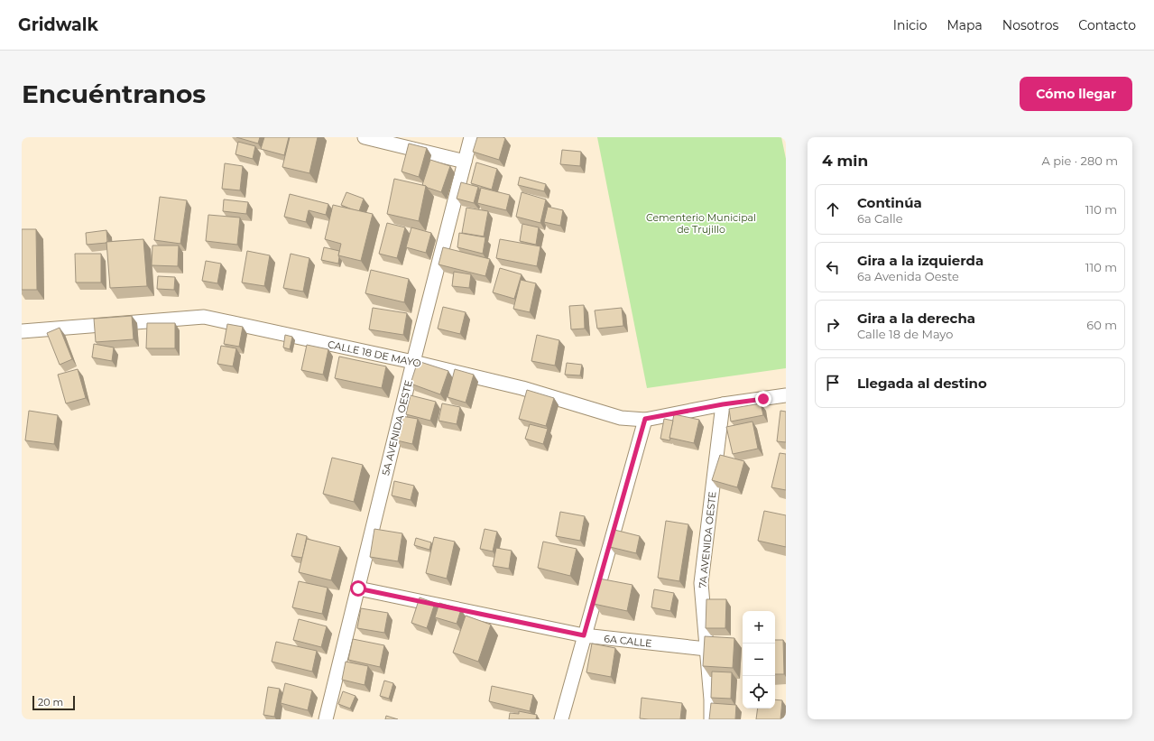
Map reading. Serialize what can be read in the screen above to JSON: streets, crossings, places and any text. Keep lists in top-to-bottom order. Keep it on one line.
{"streets":{"street":["CALLE 18 DE MAYO","5A AVENIDA OESTE","7A AVENIDA OESTE","6A CALLE"]},"crossings":[["CALLE 18 DE MAYO","5A AVENIDA OESTE"],["CALLE 18 DE MAYO","7A AVENIDA OESTE"],["5A AVENIDA OESTE","6A CALLE"],["7A AVENIDA OESTE","6A CALLE"]],"parks":["Cementerio Municipal de Trujillo"],"scale_bar":"20 m","page":{"header":"Gridwalk","nav":["Inicio","Mapa","Nosotros","Contacto"],"buttons":"Cómo llegar","title":"Encuéntranos","heading":["4 min","A pie · 280 m"],"list":[["Continúa","6a Calle","110 m"],["Gira a la izquierda","6a Avenida Oeste","110 m"],["Gira a la derecha","Calle 18 de Mayo","60 m"],"Llegada al destino"],"map_buttons":["+","−"],"scale":"20 m"}}
